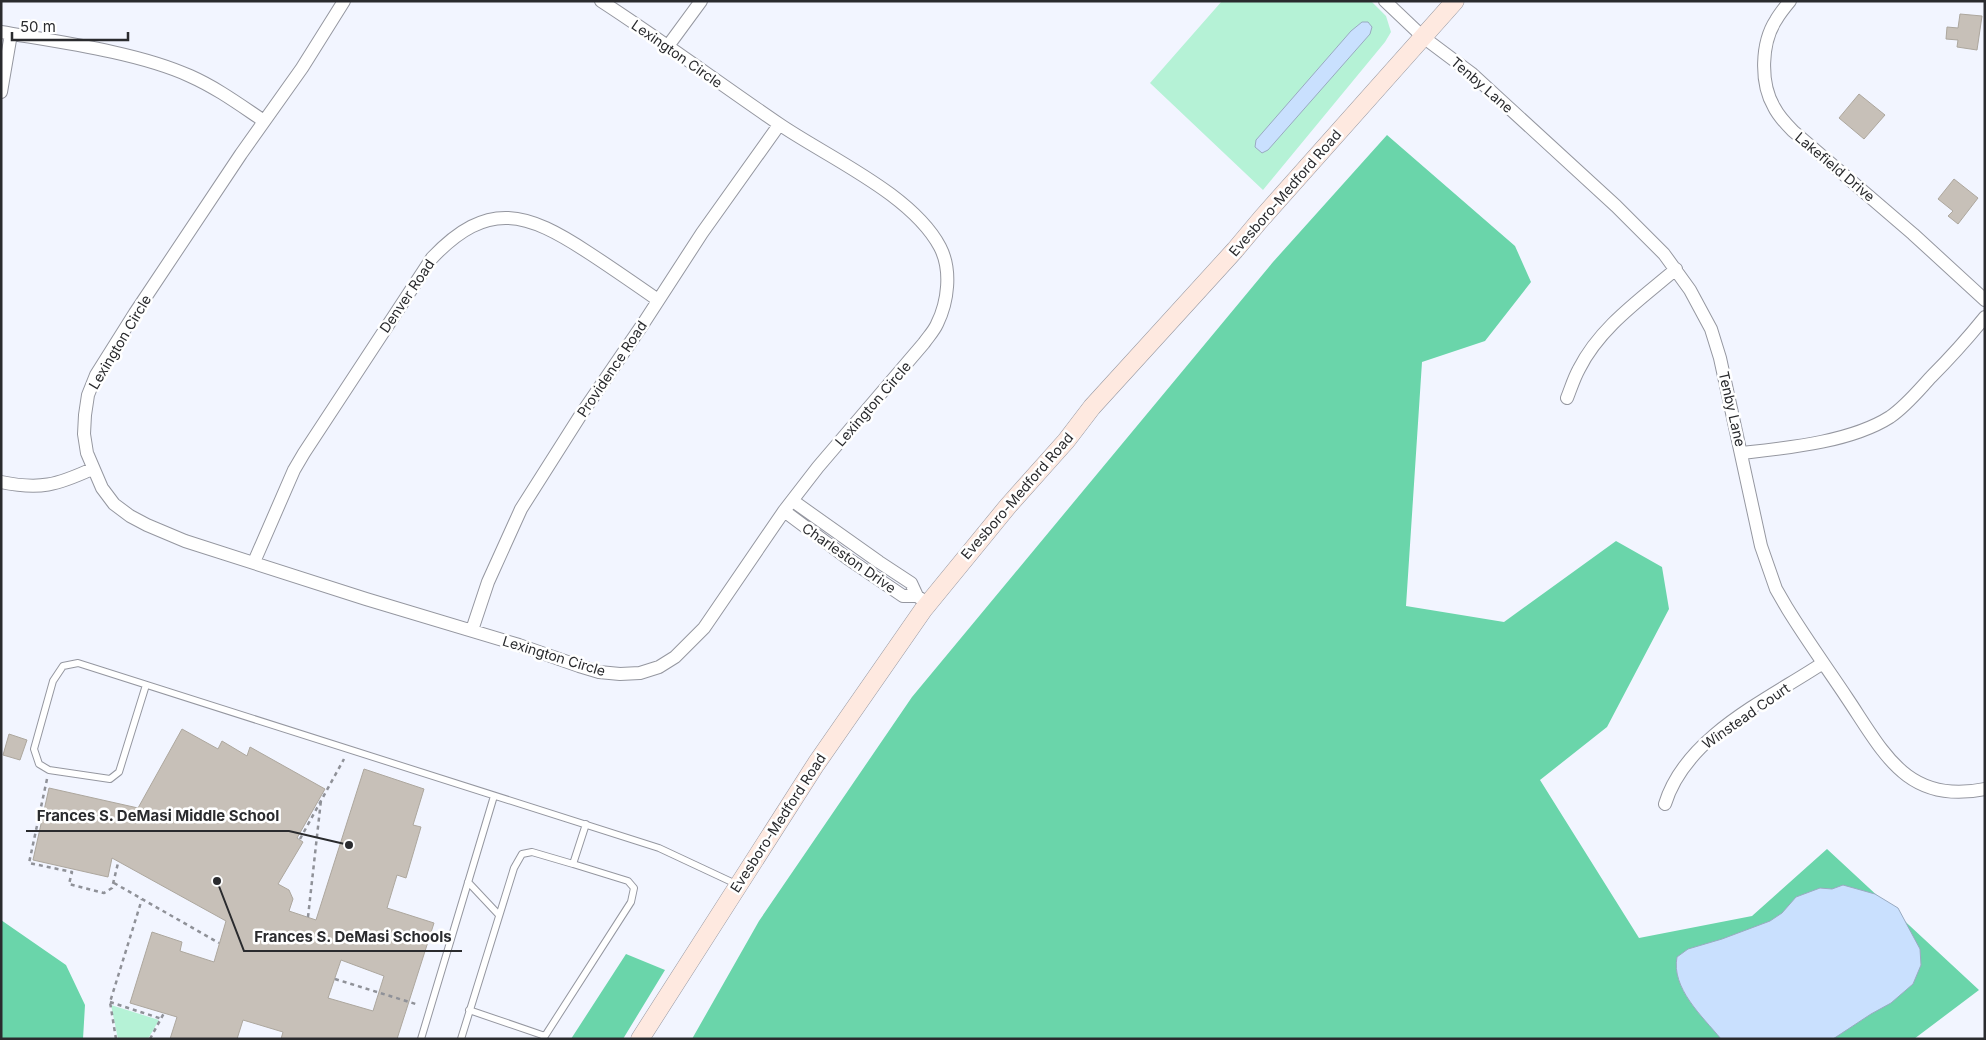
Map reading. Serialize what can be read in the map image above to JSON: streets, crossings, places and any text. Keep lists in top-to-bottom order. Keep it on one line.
{"streets":{"street":["Lexington Circle","Tenby Lane","Lakefield Drive","Evesboro-Medford Road","Denver Road","Providence Road","Charleston Drive","Winstead Court"]},"crossings":[["Lexington Circle","Denver Road"],["Lexington Circle","Providence Road"],["Lexington Circle","Charleston Drive"],["Tenby Lane","Evesboro-Medford Road"],["Tenby Lane","Winstead Court"],["Evesboro-Medford Road","Charleston Drive"],["Denver Road","Providence Road"]],"places":["Frances S. DeMasi Middle School","Frances S. DeMasi Schools"],"scale_bar":"50 m"}
